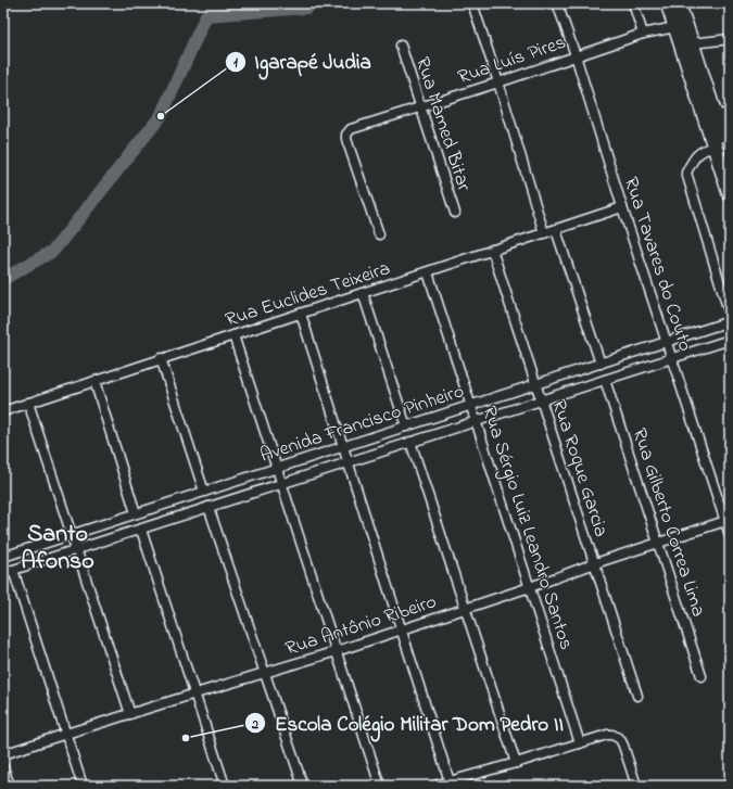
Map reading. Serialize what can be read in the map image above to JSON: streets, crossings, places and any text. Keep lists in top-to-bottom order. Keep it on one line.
{"streets":{"street":["Rua Luís Pires","Rua Mamed Bitar","Rua Tavares do Couto","Rua Euclides Teixeira","Avenida Francisco Pinheiro","Rua Roque Garcia","Rua Gilberto Correa Lima","Rua Sérgio Luiz Leandro Santos","Rua Antônio Ribeiro"]},"crossings":[["Rua Luís Pires","Rua Mamed Bitar"],["Rua Luís Pires","Rua Tavares do Couto"],["Rua Tavares do Couto","Rua Euclides Teixeira"],["Rua Tavares do Couto","Avenida Francisco Pinheiro"],["Rua Tavares do Couto","Rua Antônio Ribeiro"],["Rua Euclides Teixeira","Rua Roque Garcia"],["Rua Euclides Teixeira","Rua Sérgio Luiz Leandro Santos"],["Avenida Francisco Pinheiro","Rua Roque Garcia"],["Avenida Francisco Pinheiro","Rua Gilberto Correa Lima"],["Avenida Francisco Pinheiro","Rua Sérgio Luiz Leandro Santos"],["Rua Roque Garcia","Rua Antônio Ribeiro"],["Rua Gilberto Correa Lima","Rua Antônio Ribeiro"],["Rua Sérgio Luiz Leandro Santos","Rua Antônio Ribeiro"]],"districts":["Santo Afonso"],"places":["Igarapé Judia","Escola Colégio Militar Dom Pedro II"]}
